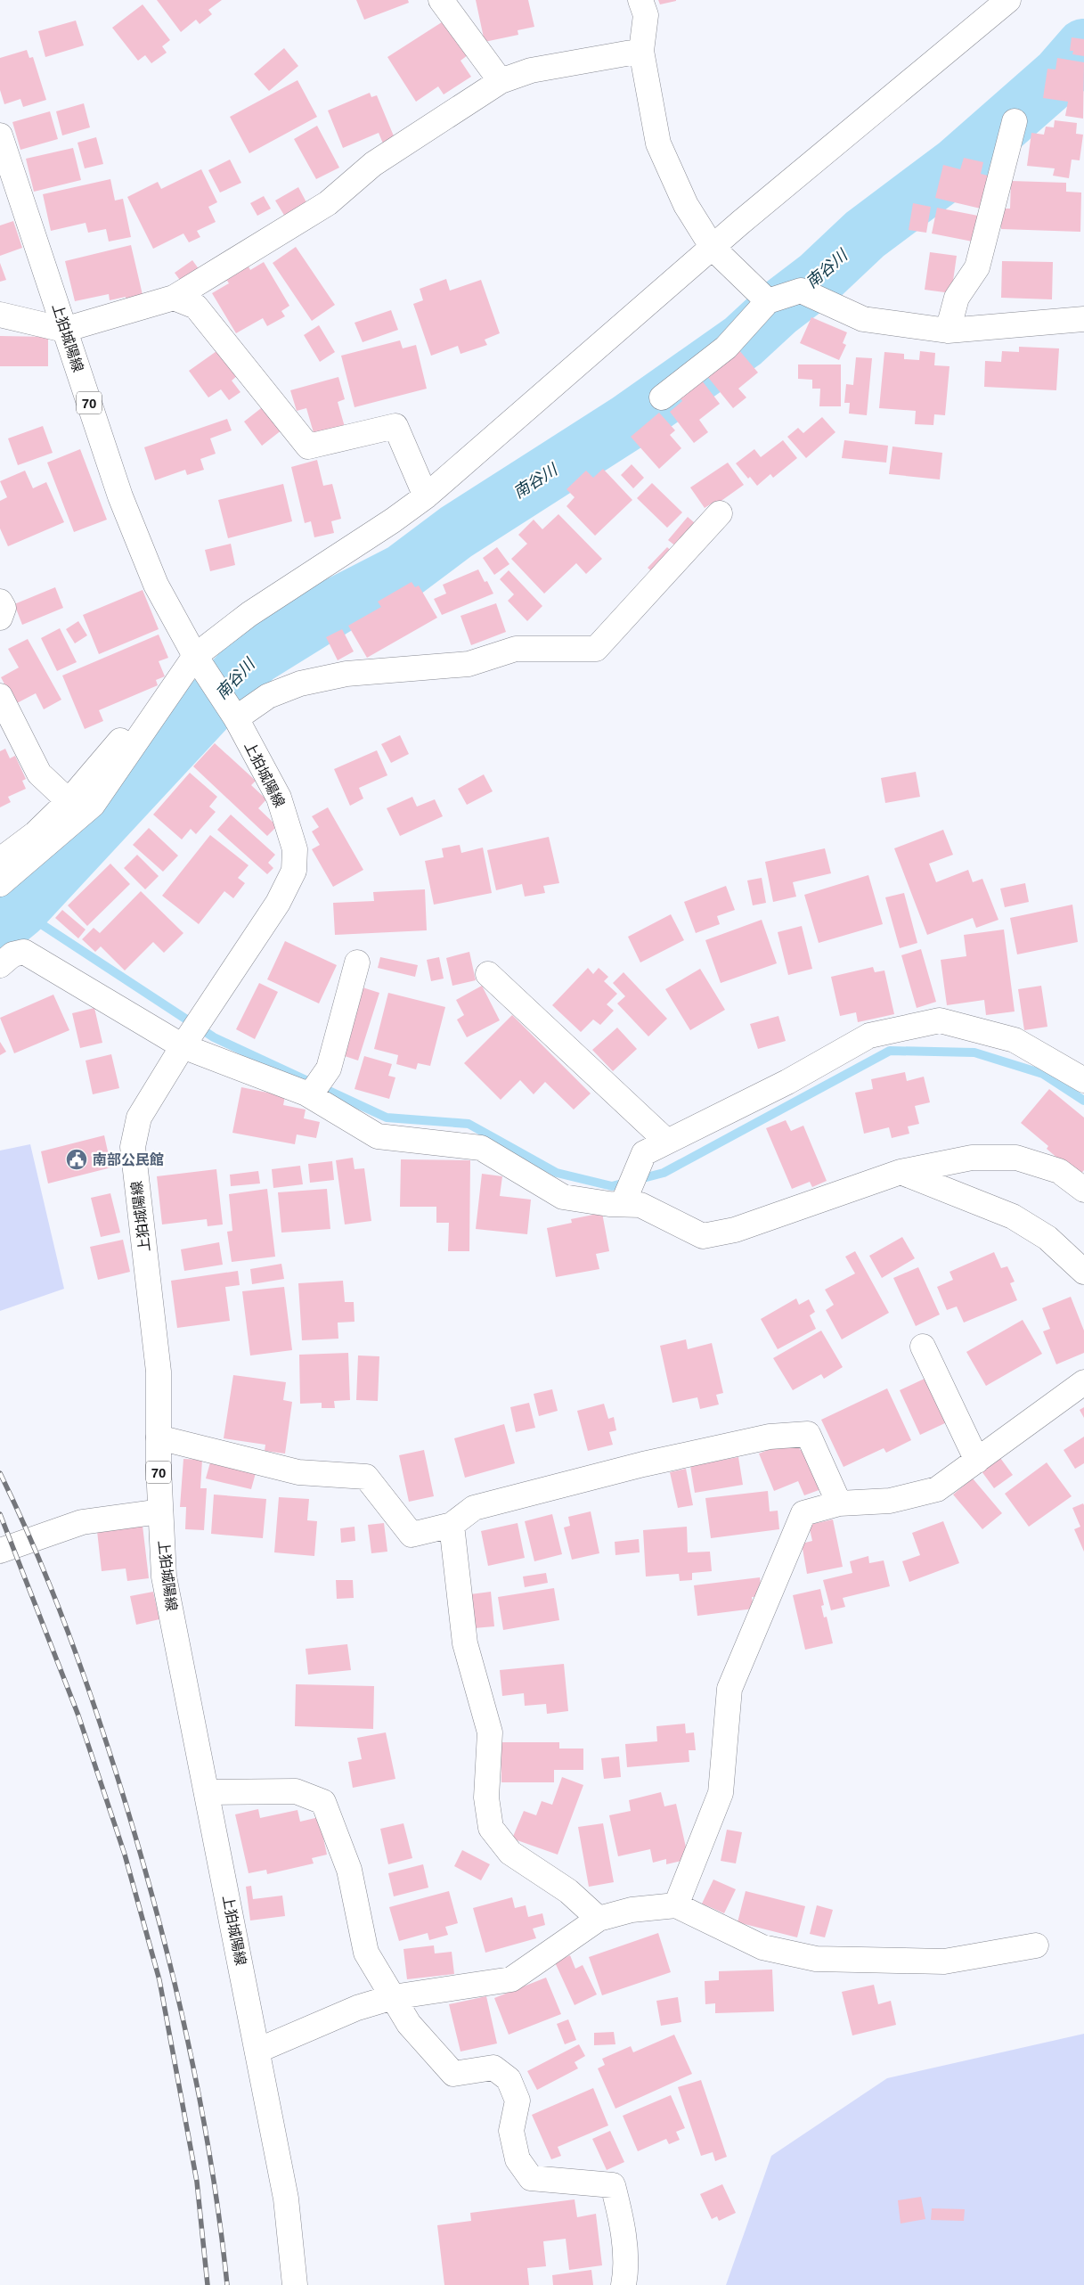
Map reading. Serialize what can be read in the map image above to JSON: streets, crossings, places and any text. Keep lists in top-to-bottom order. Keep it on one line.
{"streets":{"street":["上狛城陽線","70"]},"water":["南谷川"],"places":{"public building":["南部公民館"]}}
